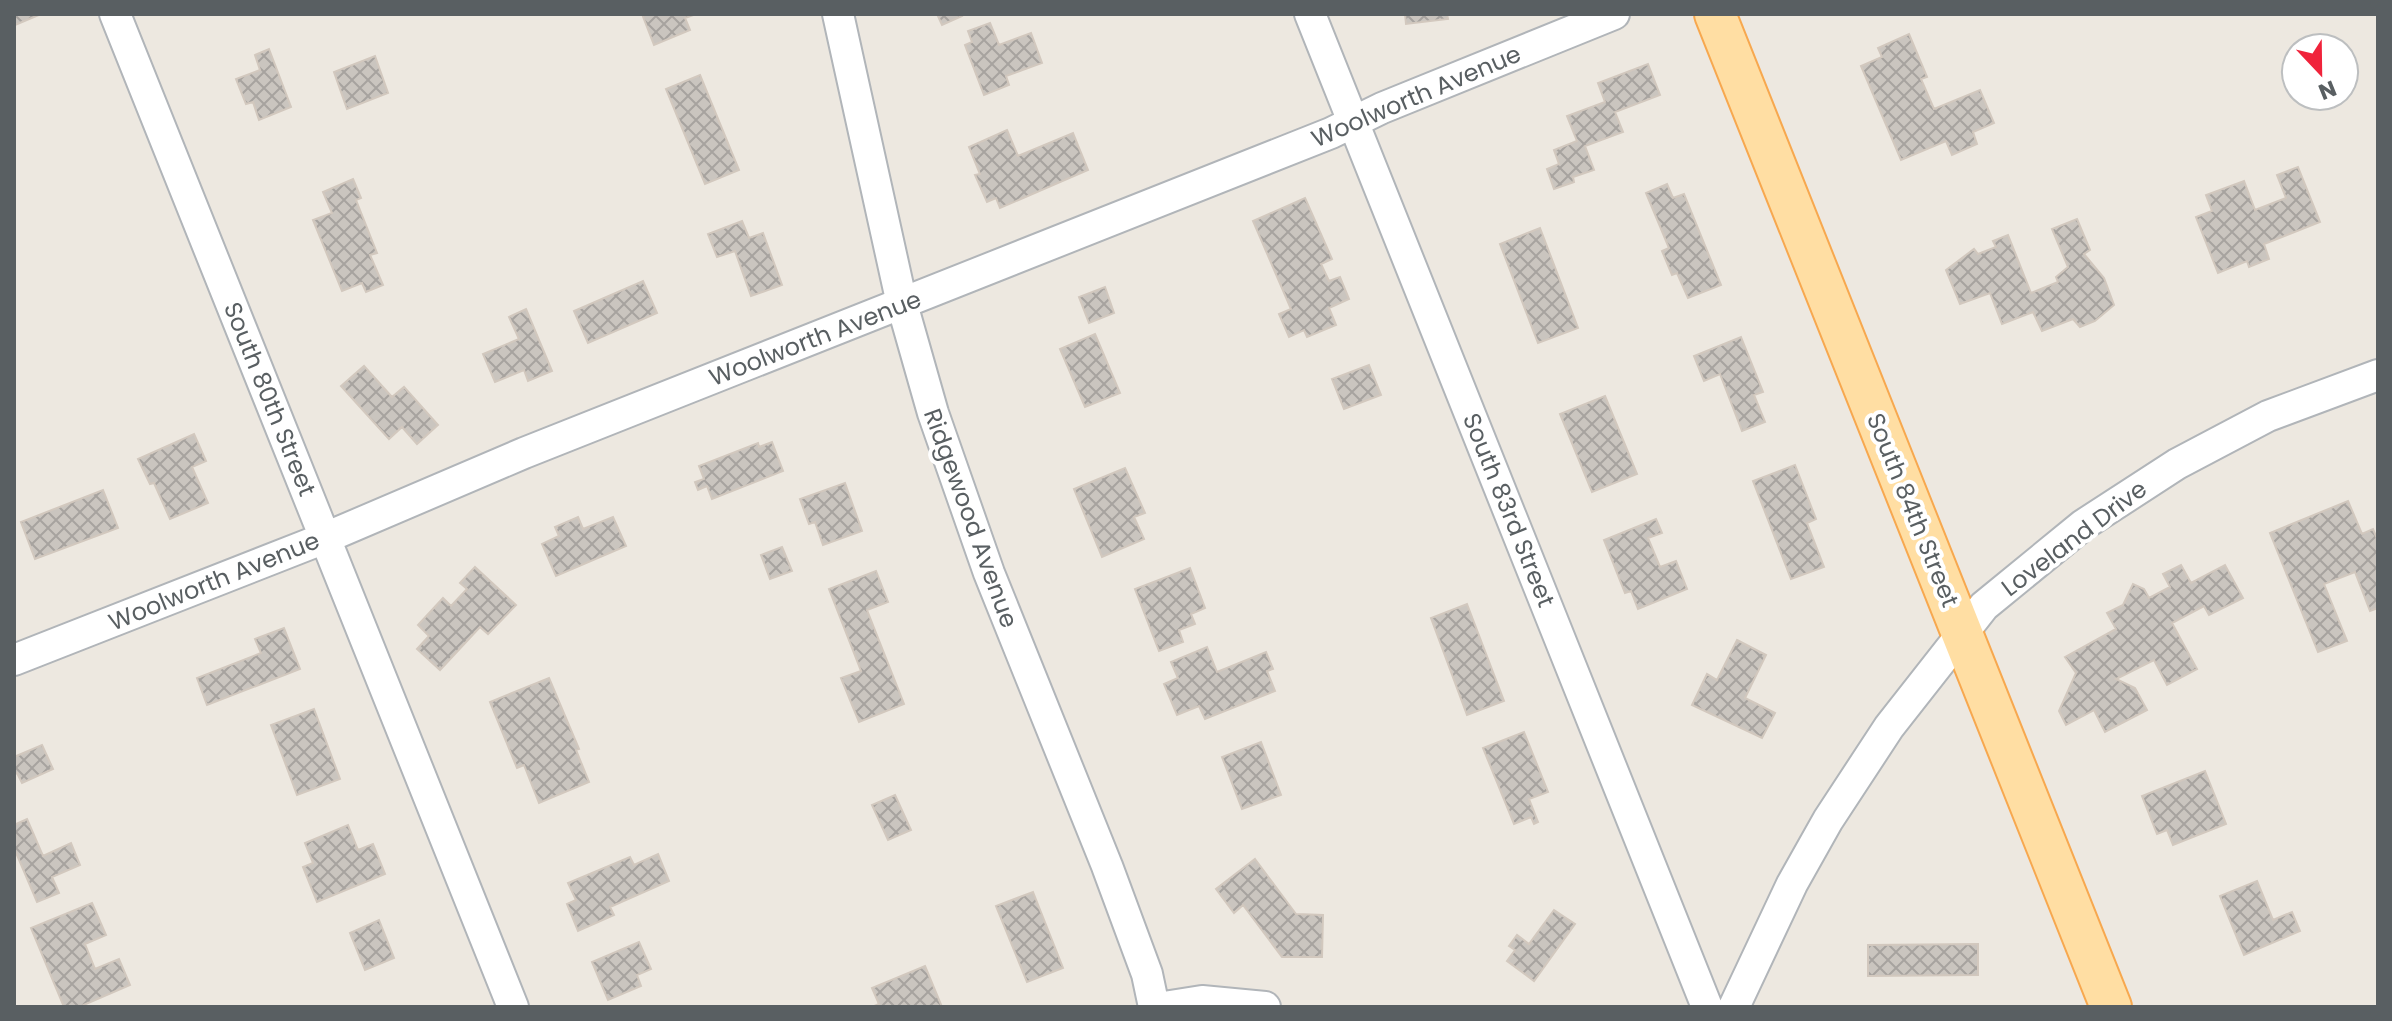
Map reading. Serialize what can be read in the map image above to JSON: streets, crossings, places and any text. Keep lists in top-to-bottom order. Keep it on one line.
{"streets":{"main road":["South 84th Street"],"street":["Woolworth Avenue","South 80th Street","South 83rd Street","Ridgewood Avenue","Loveland Drive"]},"crossings":[["Woolworth Avenue","South 80th Street"],["Woolworth Avenue","South 83rd Street"],["Woolworth Avenue","Ridgewood Avenue"],["South 84th Street","Loveland Drive"]],"north":"bottom"}
